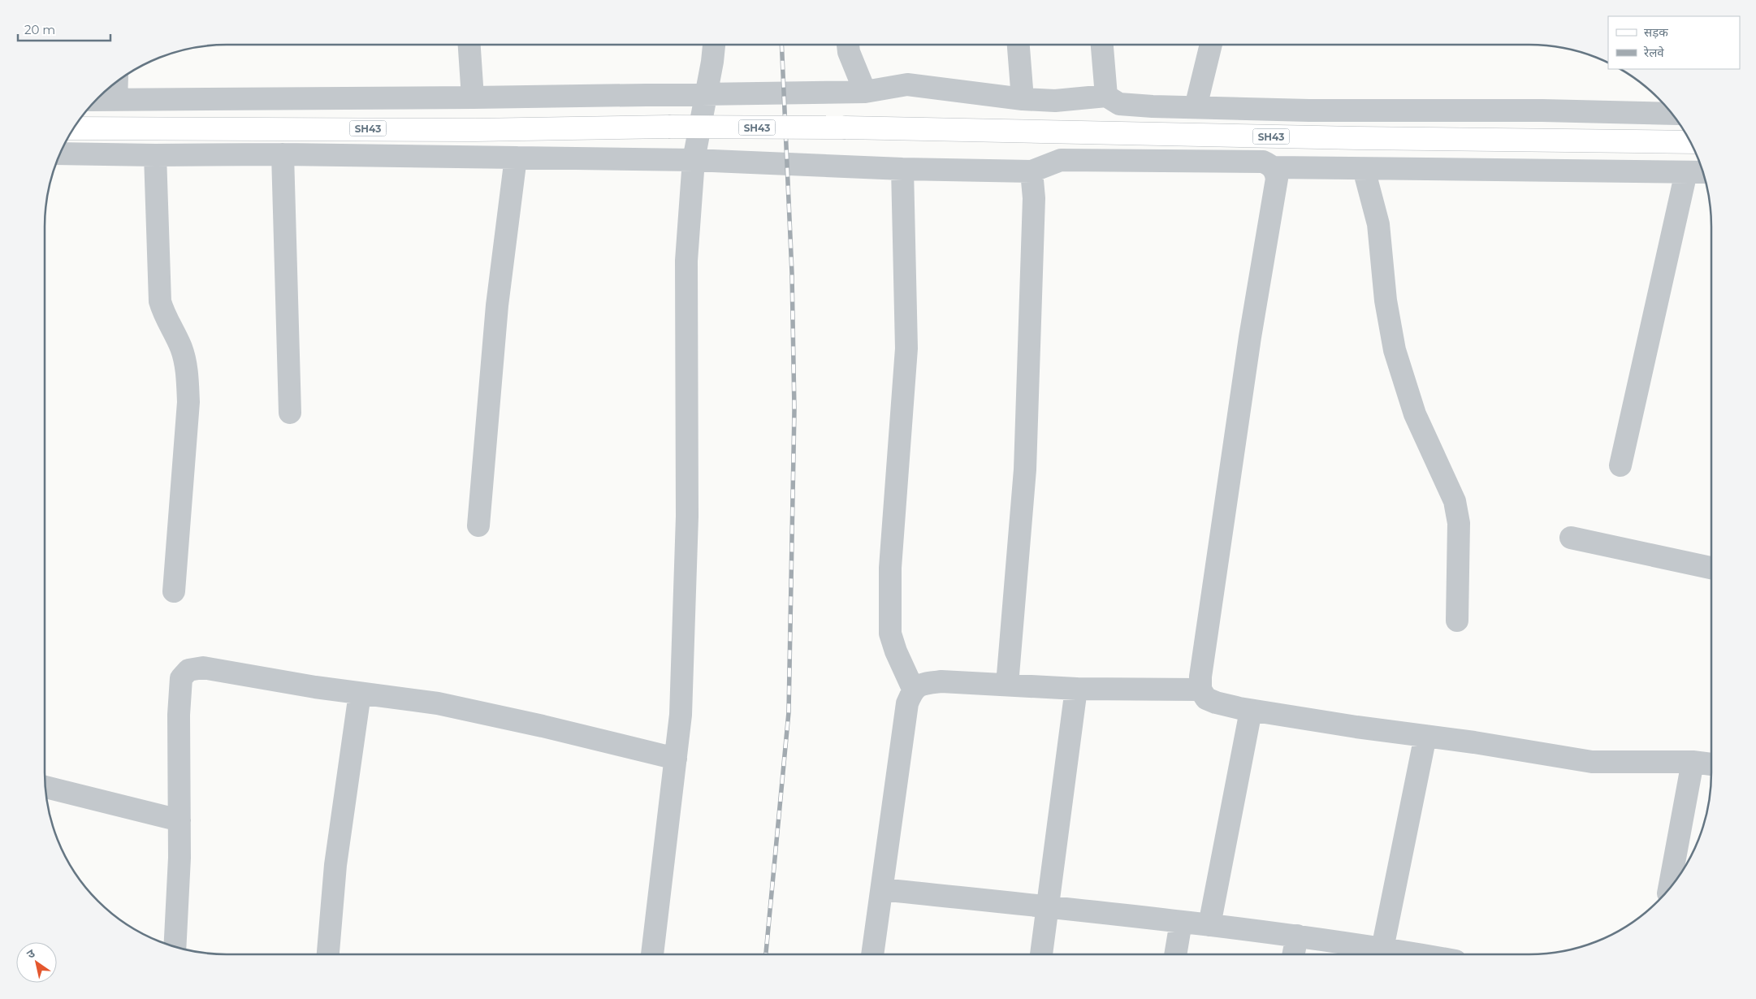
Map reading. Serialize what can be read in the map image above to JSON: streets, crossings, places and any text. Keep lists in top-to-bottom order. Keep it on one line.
{"streets":{"main road":["SH43"]},"legend":["सड़क","रेलवे"],"scale_bar":"20 m","north":"top left"}
